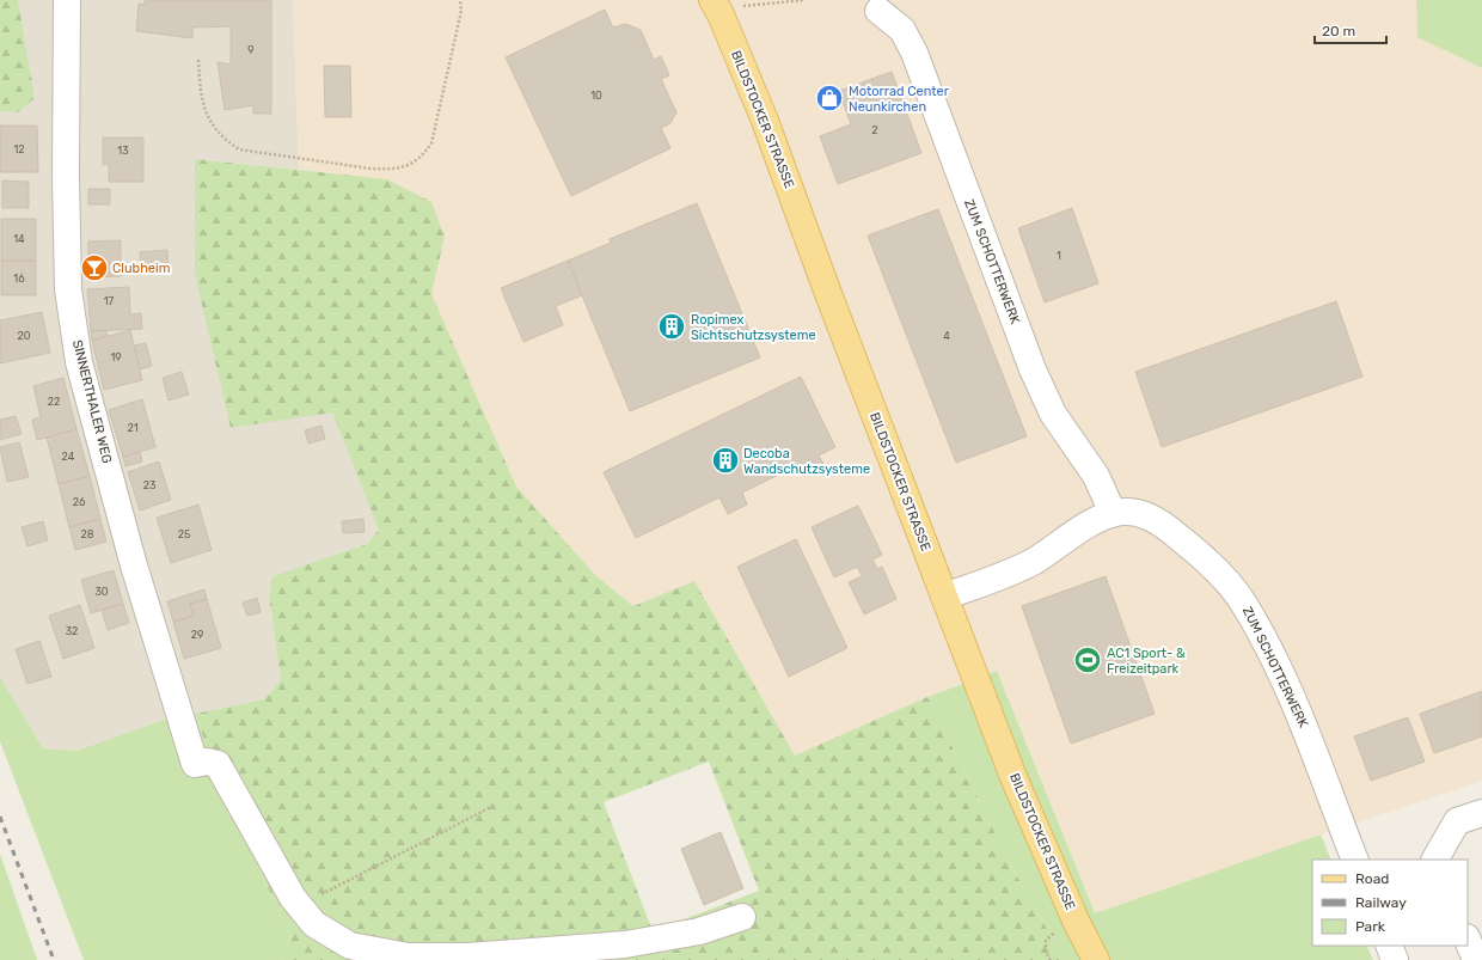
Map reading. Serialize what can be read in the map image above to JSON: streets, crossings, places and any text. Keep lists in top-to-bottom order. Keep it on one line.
{"streets":{"main road":["BILDSTOCKER STRASSE"],"street":["ZUM SCHOTTERWERK","SINNERTHALER WEG"]},"crossings":[["BILDSTOCKER STRASSE","ZUM SCHOTTERWERK"]],"places":{"shop":["Motorrad Center Neunkirchen"],"bar":["Clubheim"],"building":["Ropimex Sichtschutzsysteme","Decoba Wandschutzsysteme"],"sports":["AC1 Sport- & Freizeitpark"]},"house_numbers":["9","10","2","12","13","14","1","16","17","20","4","19","22","21","24","23","26","28","25","30","32","29"],"legend":["Road","Railway","Park"],"scale_bar":"20 m"}
